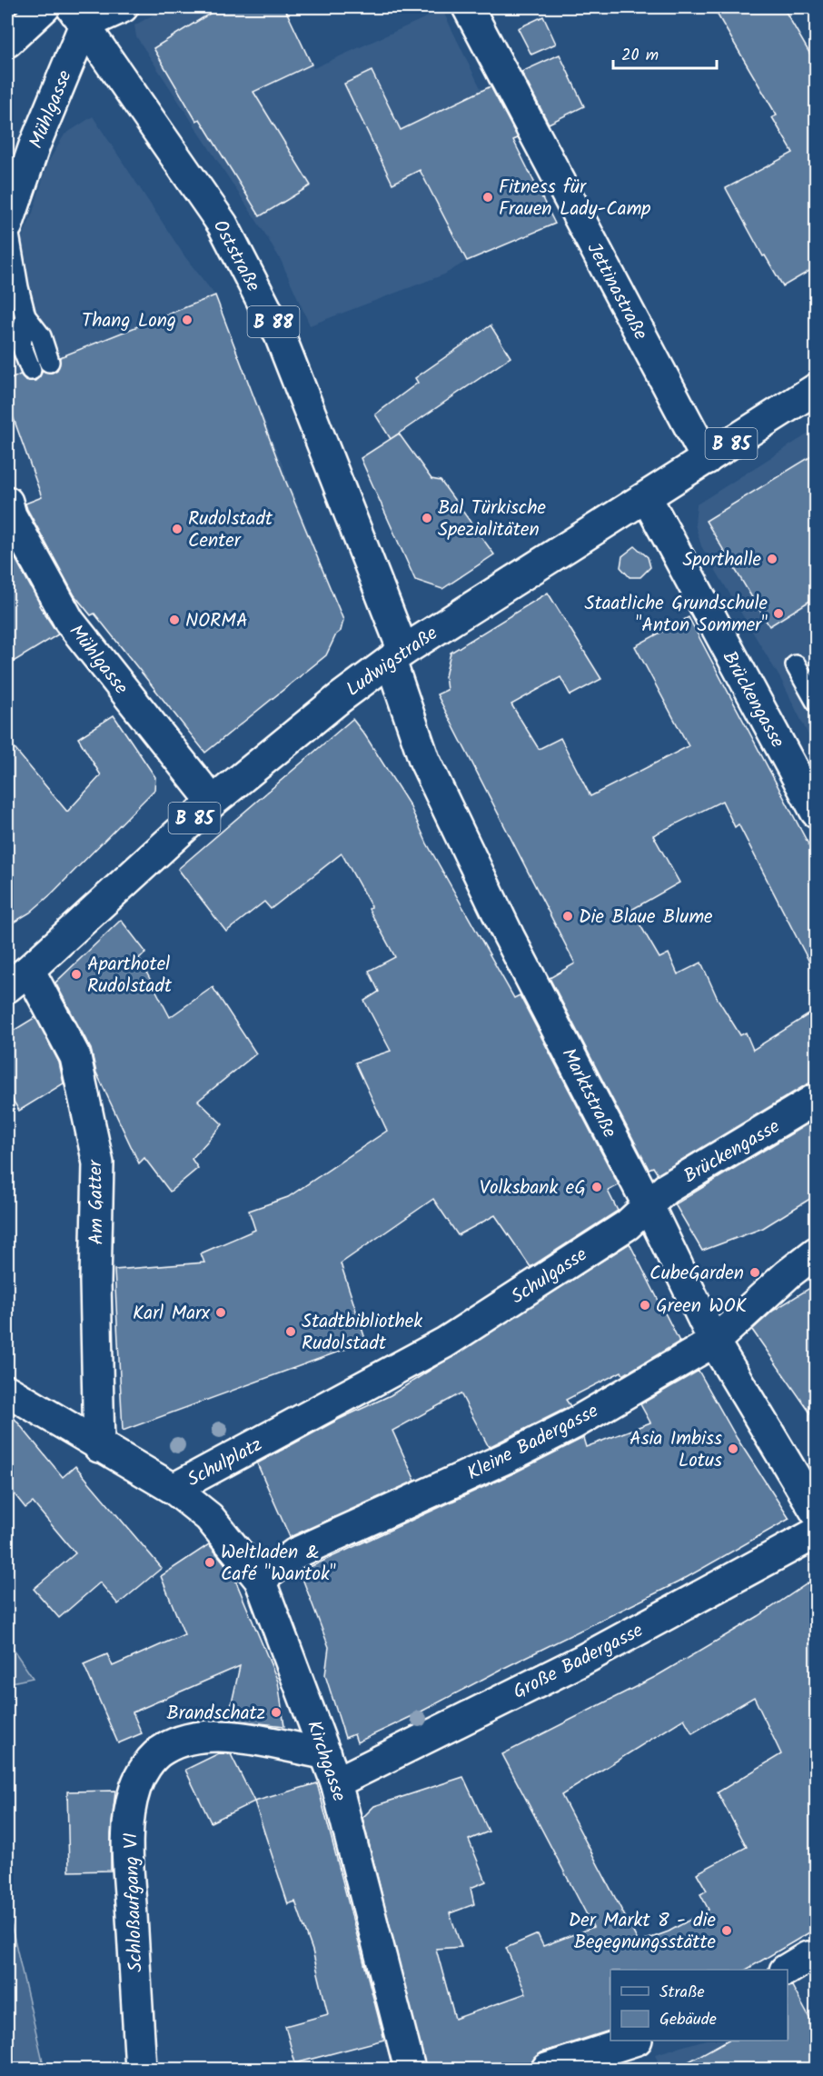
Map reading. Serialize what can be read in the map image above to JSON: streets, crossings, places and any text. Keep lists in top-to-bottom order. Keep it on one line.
{"streets":{"street":["Mühlgasse","Oststraße","Jettinastraße","B 88","B 85","Ludwigstraße","Brückengasse","Marktstraße","Am Gatter","Schulgasse","Kleine Badergasse","Schulplatz","Große Badergasse","Kirchgasse","Schloßaufgang VI"]},"crossings":[["Mühlgasse","Oststraße"],["Mühlgasse","Ludwigstraße"],["Oststraße","Ludwigstraße"],["Oststraße","Marktstraße"],["Jettinastraße","Ludwigstraße"],["Ludwigstraße","Brückengasse"],["Ludwigstraße","Marktstraße"],["Ludwigstraße","Am Gatter"],["Brückengasse","Marktstraße"],["Brückengasse","Schulgasse"],["Marktstraße","Schulgasse"],["Marktstraße","Kleine Badergasse"],["Am Gatter","Schulplatz"],["Schulgasse","Schulplatz"],["Kleine Badergasse","Kirchgasse"],["Schulplatz","Kirchgasse"],["Große Badergasse","Kirchgasse"],["Kirchgasse","Schloßaufgang VI"]],"places":["Fitness für Frauen Lady-Camp","Thang Long","Bal Türkische Spezialitäten","Rudolstadt Center","Sporthalle","Staatliche Grundschule \"Anton Sommer\"","NORMA","Die Blaue Blume","Aparthotel Rudolstadt","Volksbank eG","CubeGarden","Green WOK","Karl Marx","Stadtbibliothek Rudolstadt","Asia Imbiss Lotus","Weltladen & Café \"Wantok\"","Brandschatz","Der Markt 8 - die Begegnungsstätte"],"legend":["Straße","Gebäude"],"scale_bar":"20 m"}
